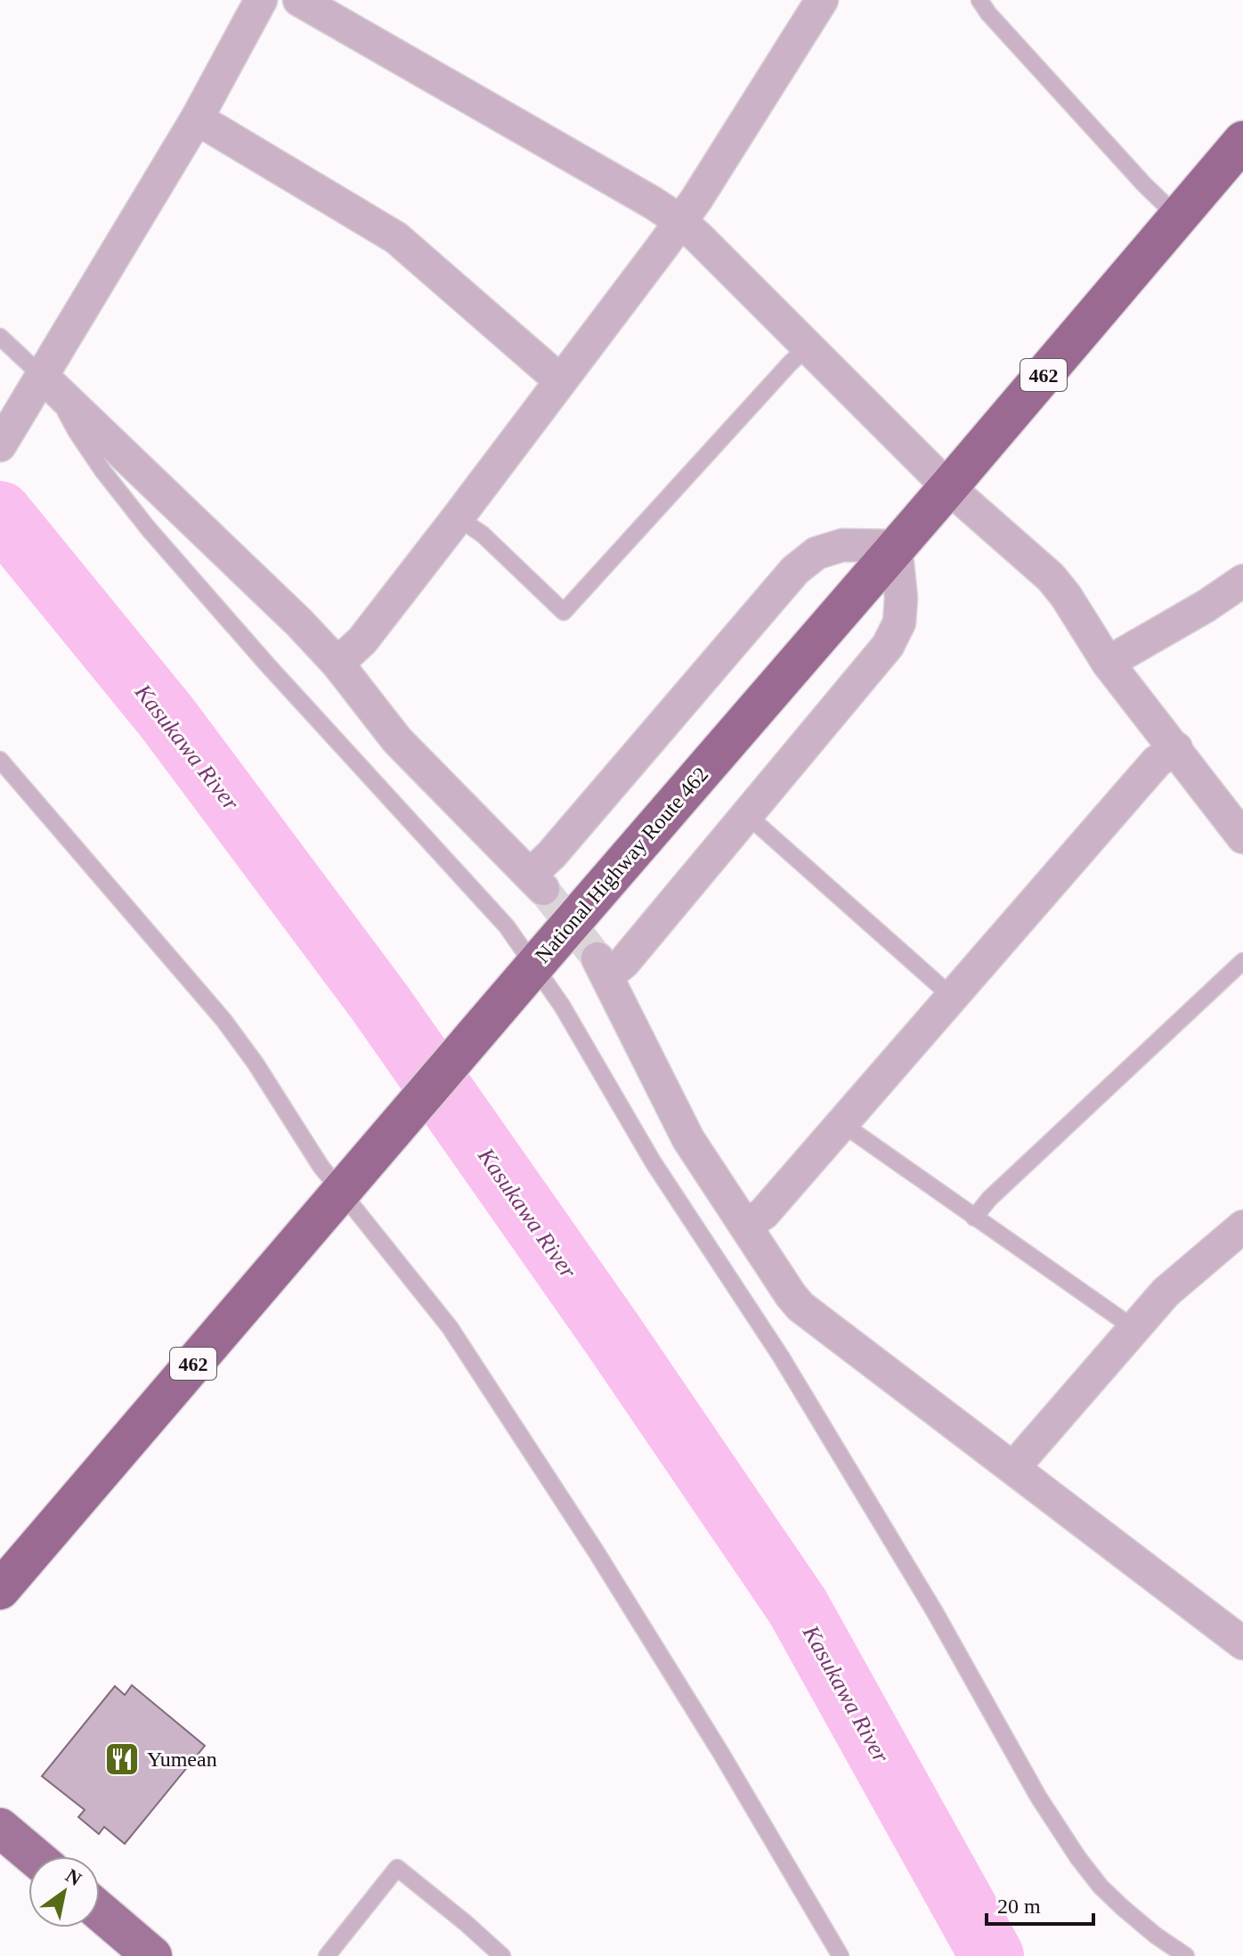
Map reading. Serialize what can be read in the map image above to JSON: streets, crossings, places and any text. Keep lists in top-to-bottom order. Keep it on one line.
{"streets":{"highway":["462","National Highway Route 462"]},"water":["Kasukawa River"],"places":{"restaurant":["Yumean"]},"scale_bar":"20 m","north":"top right"}
